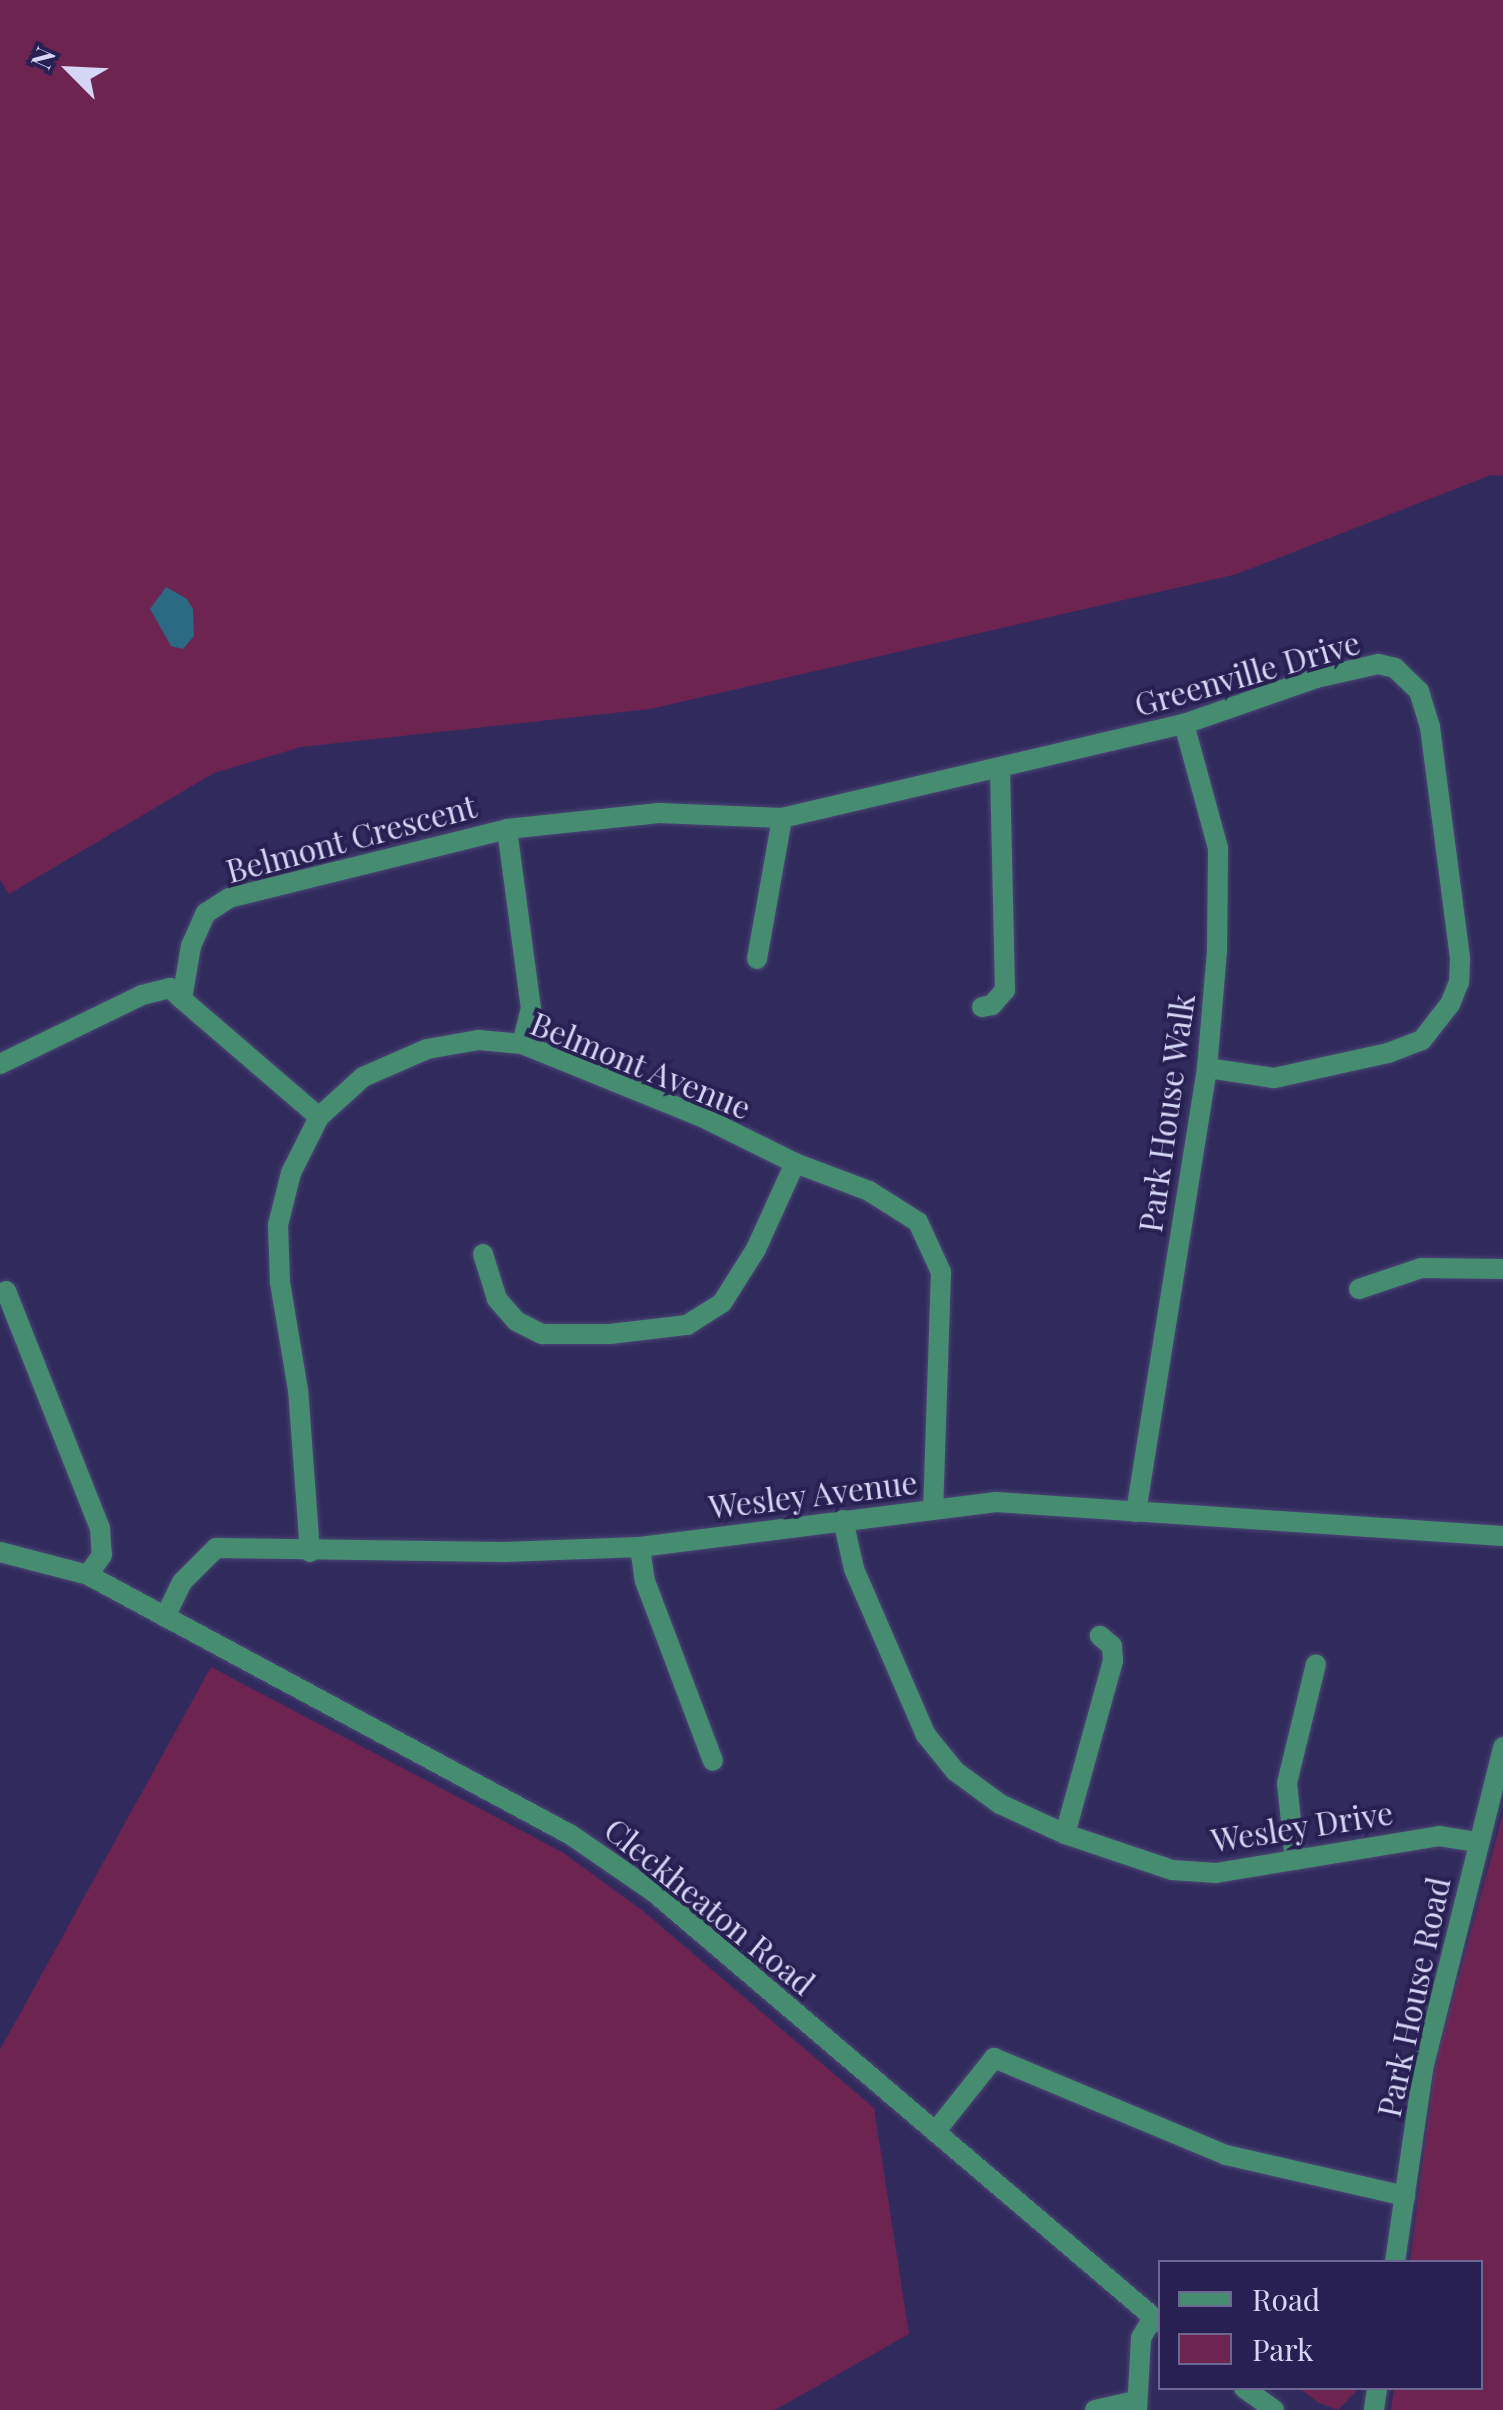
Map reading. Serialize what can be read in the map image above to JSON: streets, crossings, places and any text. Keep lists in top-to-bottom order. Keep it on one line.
{"streets":{"street":["Greenville Drive","Belmont Crescent","Belmont Avenue","Park House Walk","Wesley Avenue","Wesley Drive","Cleckheaton Road","Park House Road"]},"crossings":[["Greenville Drive","Belmont Crescent"],["Greenville Drive","Park House Walk"],["Belmont Crescent","Belmont Avenue"],["Belmont Avenue","Wesley Avenue"],["Park House Walk","Wesley Avenue"],["Wesley Avenue","Wesley Drive"],["Wesley Avenue","Cleckheaton Road"],["Wesley Drive","Park House Road"]],"legend":["Road","Park"],"north":"top left"}
